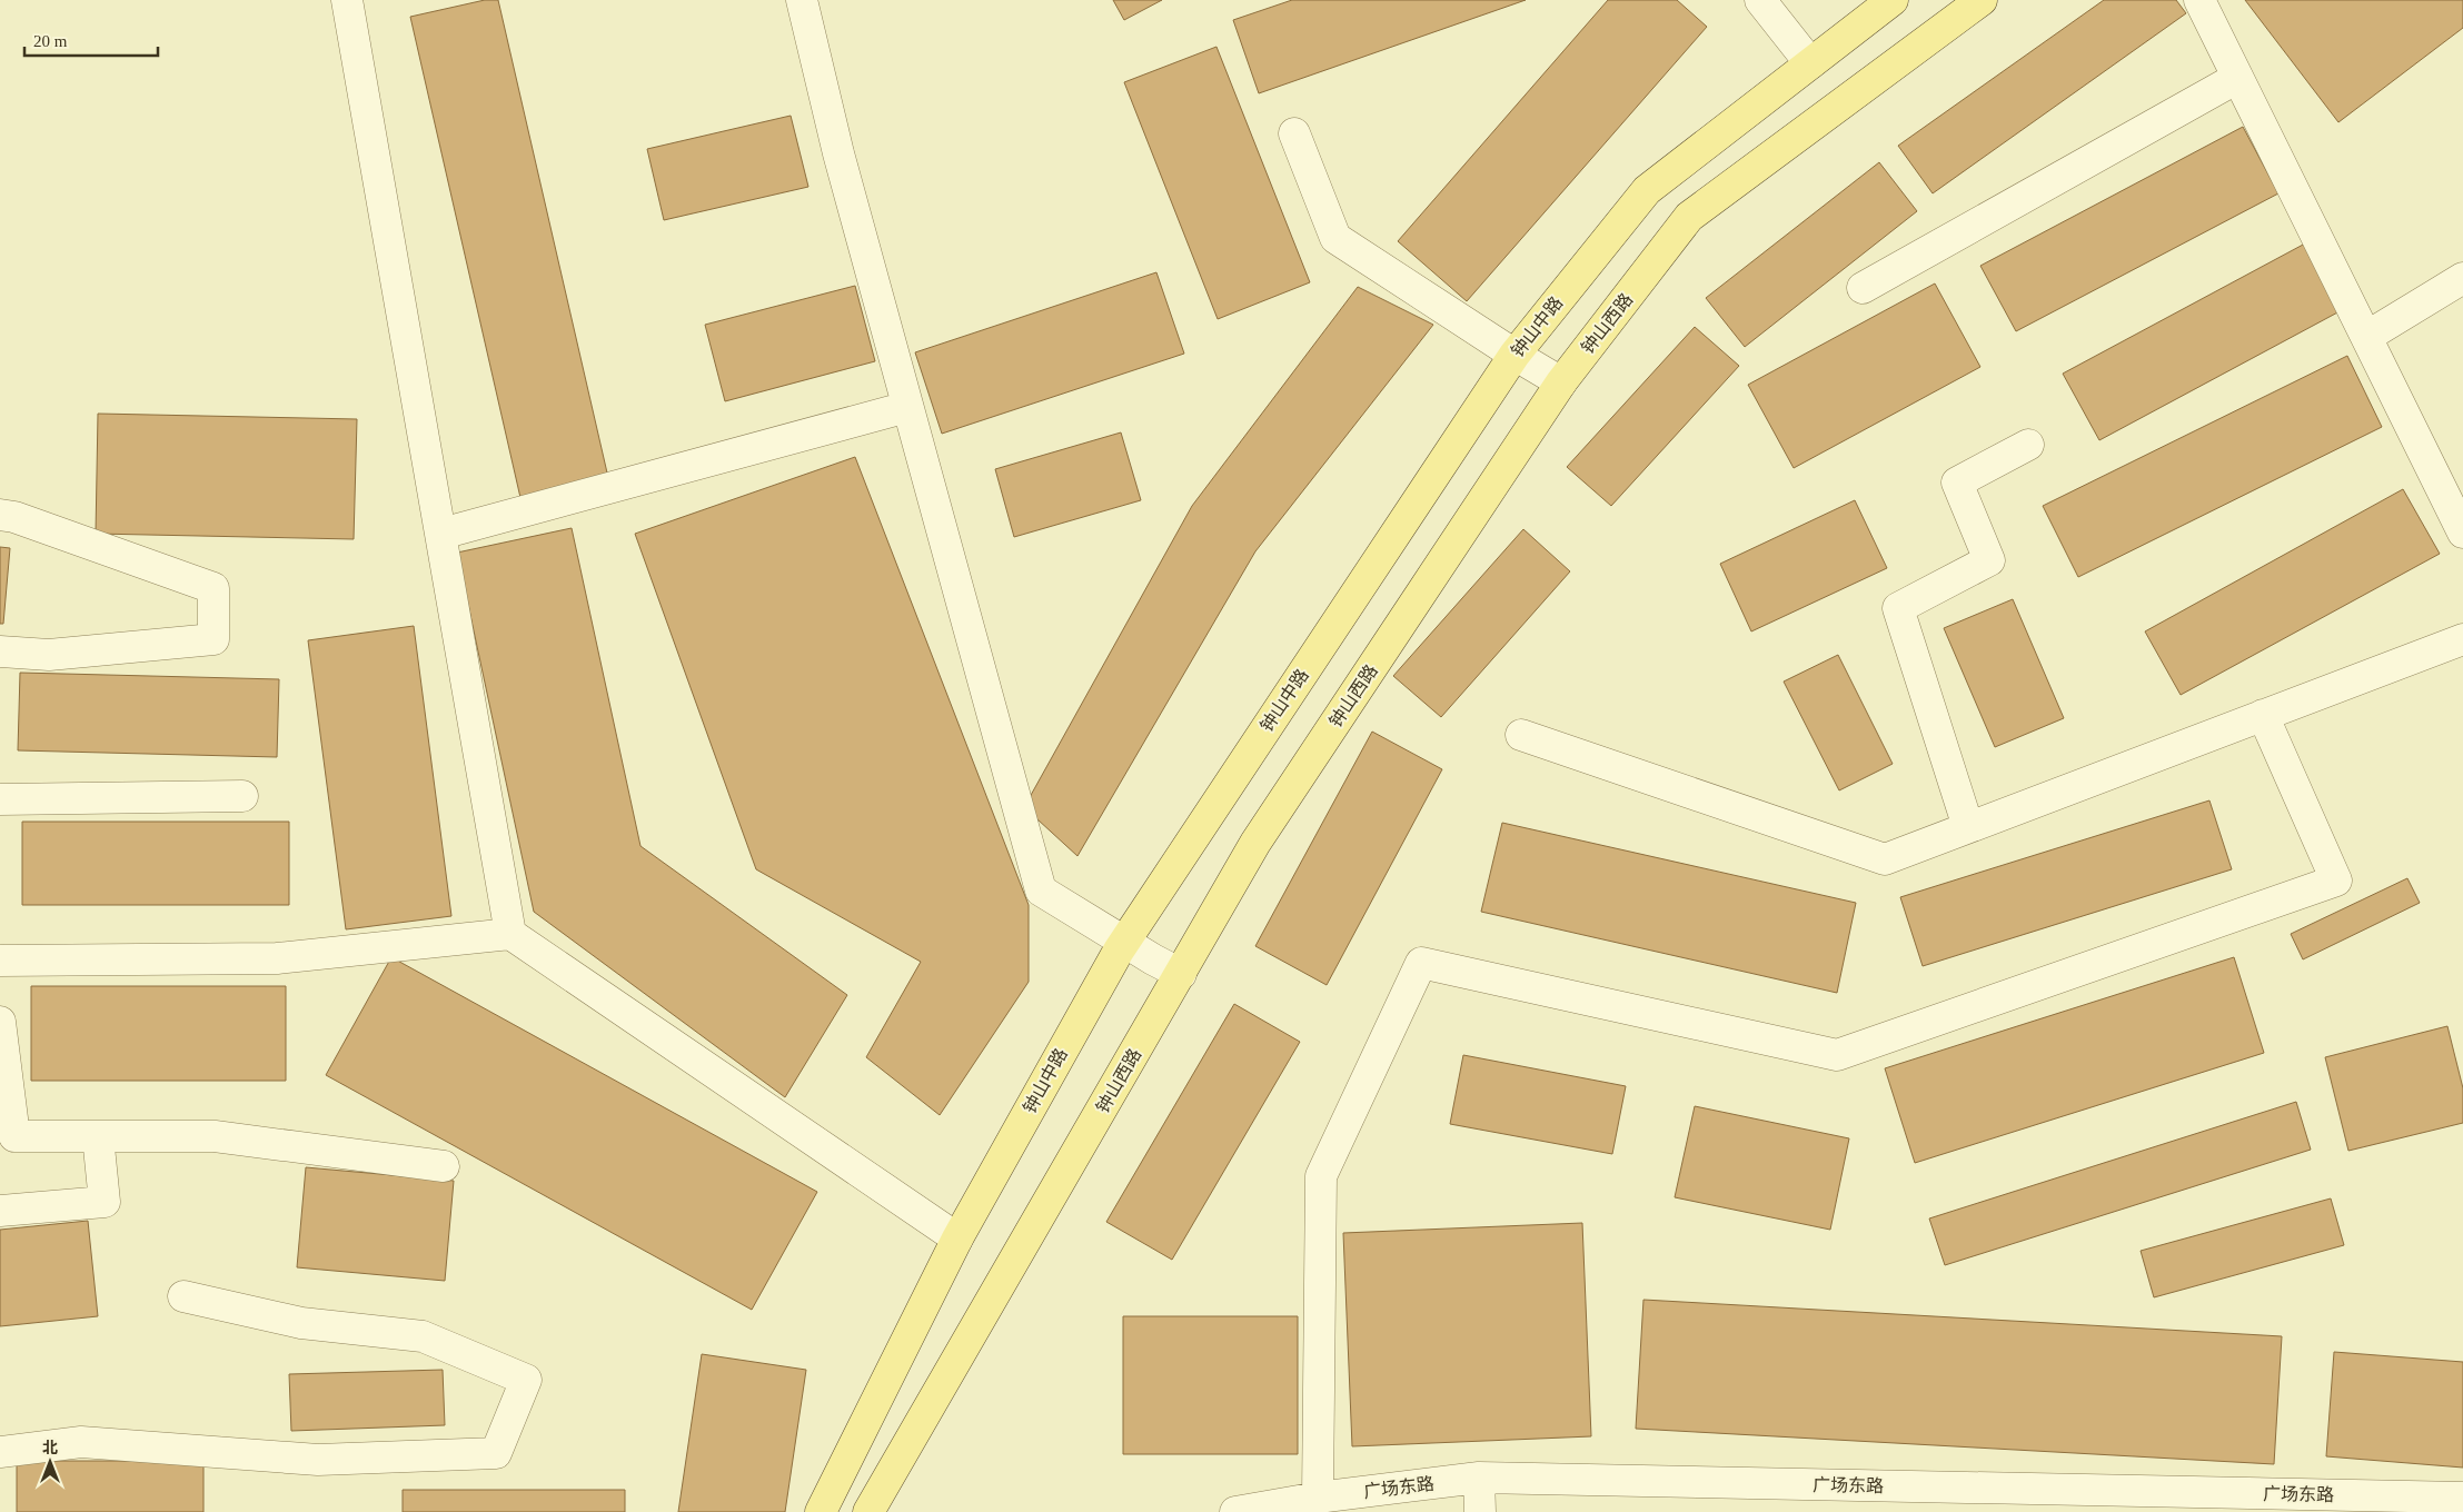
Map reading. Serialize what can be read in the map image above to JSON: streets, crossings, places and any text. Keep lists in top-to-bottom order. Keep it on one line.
{"streets":{"main road":["钟山西路","钟山中路"],"street":["广场东路"]},"scale_bar":"20 m","north":"top"}
